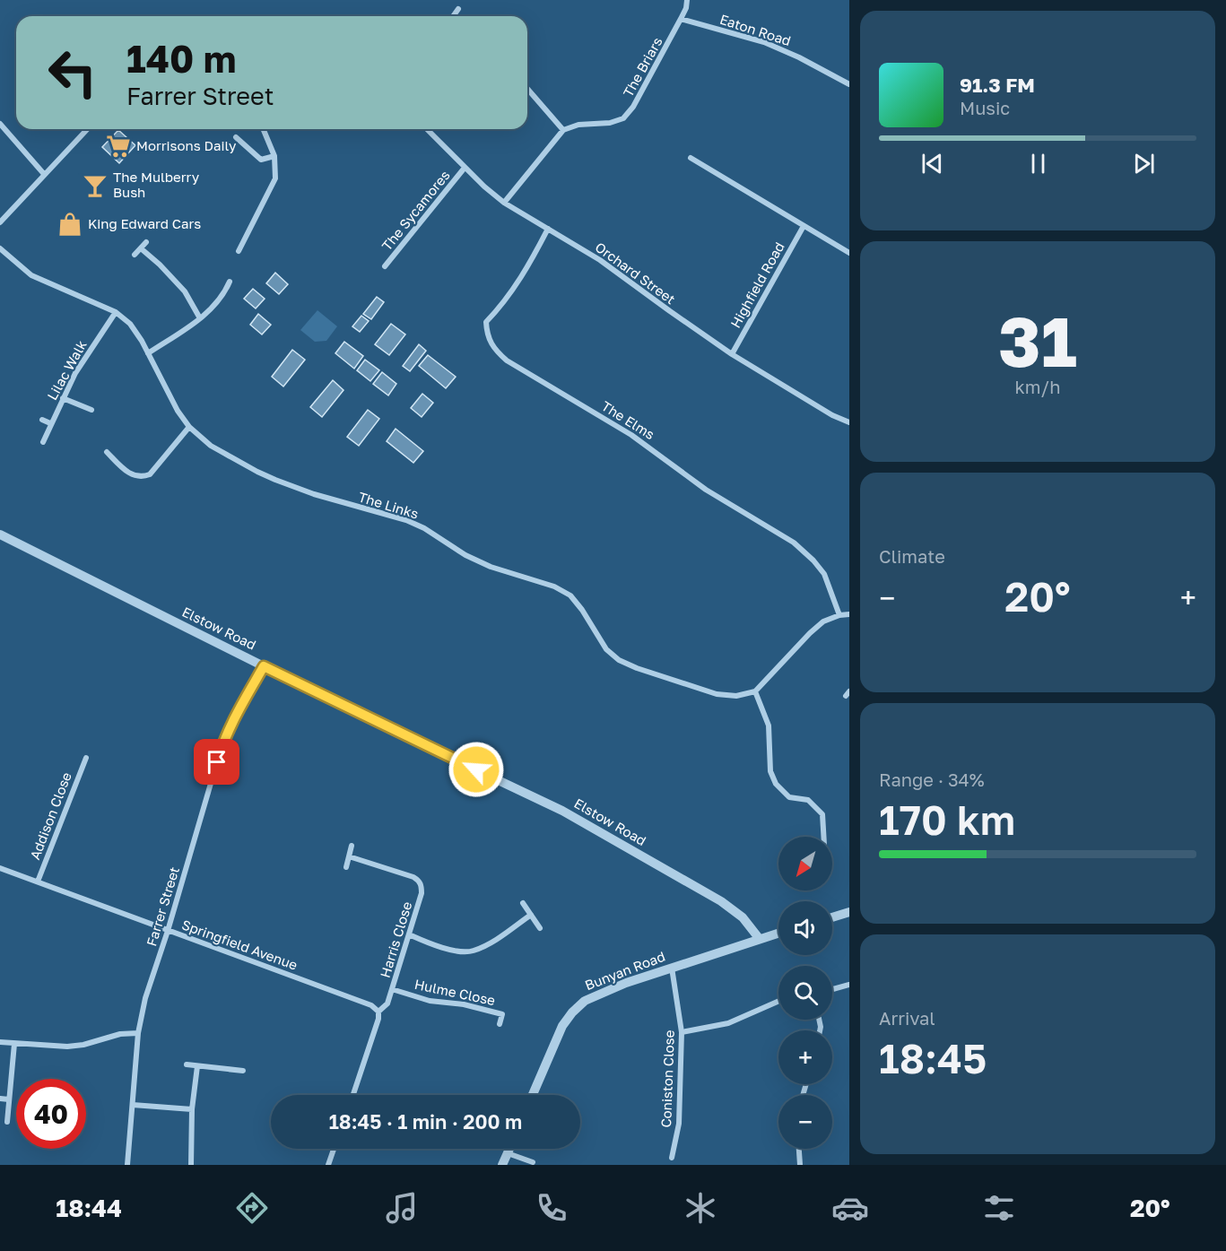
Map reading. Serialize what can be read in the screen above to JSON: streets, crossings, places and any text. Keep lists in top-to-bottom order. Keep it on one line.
{"streets":{"street":["Eaton Road","The Briars","The Sycamores","Orchard Street","Highfield Road","Lilac Walk","The Elms","The Links","Elstow Road","Addison Close","Farrer Street","Harris Close","Springfield Avenue","Bunyan Road","Hulme Close","Coniston Close"]},"crossings":[["Eaton Road","The Briars"],["The Sycamores","Orchard Street"],["Orchard Street","Highfield Road"],["Orchard Street","The Elms"],["Lilac Walk","The Links"],["Elstow Road","Farrer Street"],["Elstow Road","Bunyan Road"],["Addison Close","Springfield Avenue"],["Farrer Street","Springfield Avenue"],["Harris Close","Springfield Avenue"],["Harris Close","Hulme Close"],["Bunyan Road","Coniston Close"]],"places":{"supermarket":["Morrisons Daily"],"bar":["The Mulberry Bush"],"shop":["King Edward Cars"]},"north":"bottom left","page":{"turn":["140 m","Farrer Street"],"song":["91.3 FM","Music"],"tile":[["31","km/h"],"Climate",["Range · 34%","170 km"],["Arrival","18:45"]],"heat":["−","20°","+"],"map_buttons":["+","−"],"limit":"40","trip":"18:45 · 1 min · 200 m","tabs":["18:44","20°"]}}
